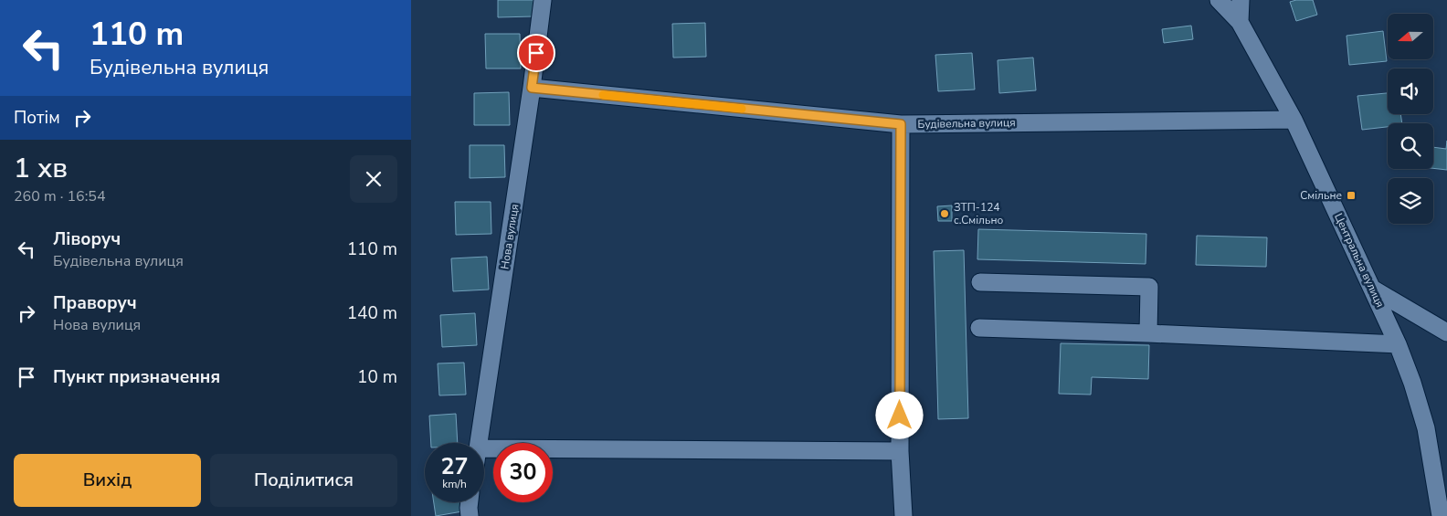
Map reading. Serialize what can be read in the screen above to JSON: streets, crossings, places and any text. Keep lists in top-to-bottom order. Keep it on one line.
{"streets":{"street":["Будівельна вулиця","Нова вулиця","Центральна вулиця"]},"crossings":[["Будівельна вулиця","Нова вулиця"],["Будівельна вулиця","Центральна вулиця"]],"places":{"transit":["Смільне"],"other":["ЗТП-124 с.Смільно"]},"north":"left","page":{"turn":["110 m","Будівельна вулиця"],"then":"Потім","heading":["1 хв","260 m · 16:54"],"list":[{"name":"Ліворуч","note":"Будівельна вулиця","value":"110 m"},{"name":"Праворуч","note":"Нова вулиця","value":"140 m"},{"name":"Пункт призначення","value":"10 m"}],"speed":"27 km/h","limit":"30","buttons":["Вихід","Поділитися"]}}
